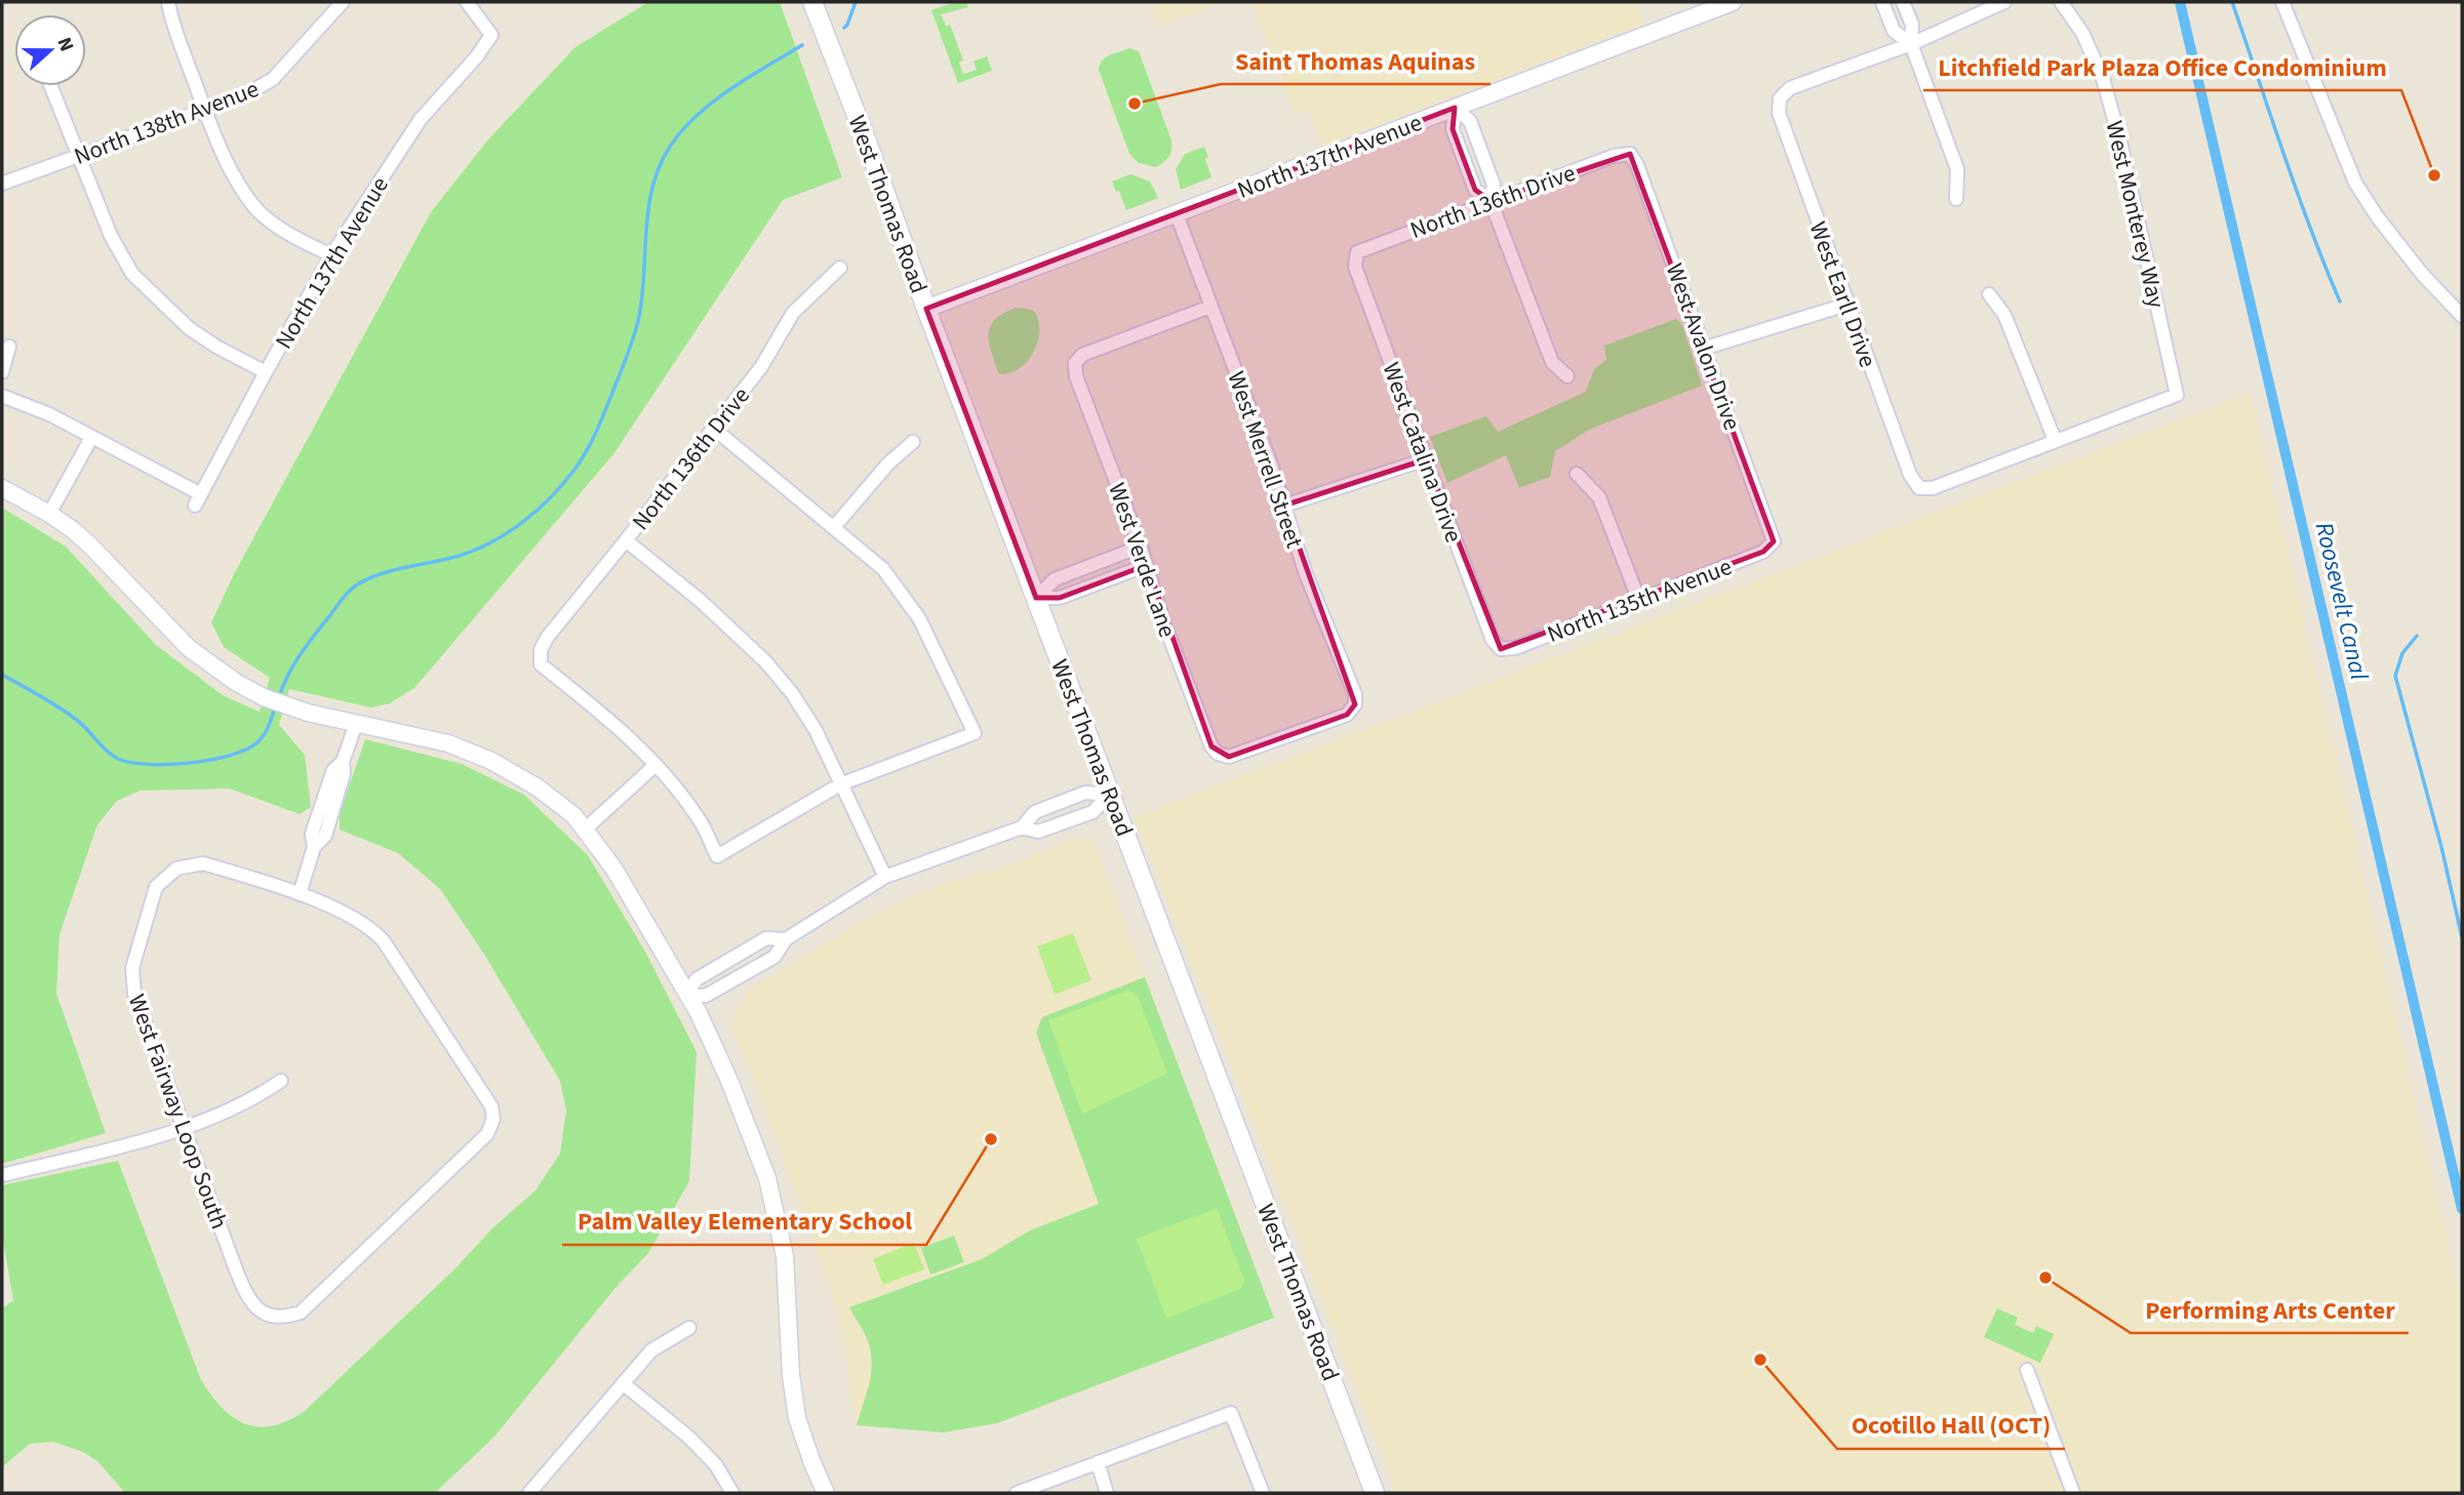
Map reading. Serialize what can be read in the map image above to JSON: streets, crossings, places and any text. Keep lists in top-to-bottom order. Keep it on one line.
{"streets":{"main road":["West Thomas Road"],"street":["North 138th Avenue","North 137th Avenue","North 136th Drive","West Monterey Way","West Earll Drive","West Avalon Drive","West Catalina Drive","West Merrell Street","West Verde Lane","North 135th Avenue","West Fairway Loop South"]},"crossings":[["North 137th Avenue","West Thomas Road"],["North 137th Avenue","West Merrell Street"],["North 136th Drive","West Avalon Drive"],["North 136th Drive","West Catalina Drive"],["West Monterey Way","West Earll Drive"],["West Avalon Drive","North 135th Avenue"],["West Catalina Drive","North 135th Avenue"],["West Merrell Street","West Verde Lane"]],"water":["Roosevelt Canal"],"places":["Saint Thomas Aquinas","Litchfield Park Plaza Office Condominium","Palm Valley Elementary School","Performing Arts Center","Ocotillo Hall (OCT)"],"north":"right"}
